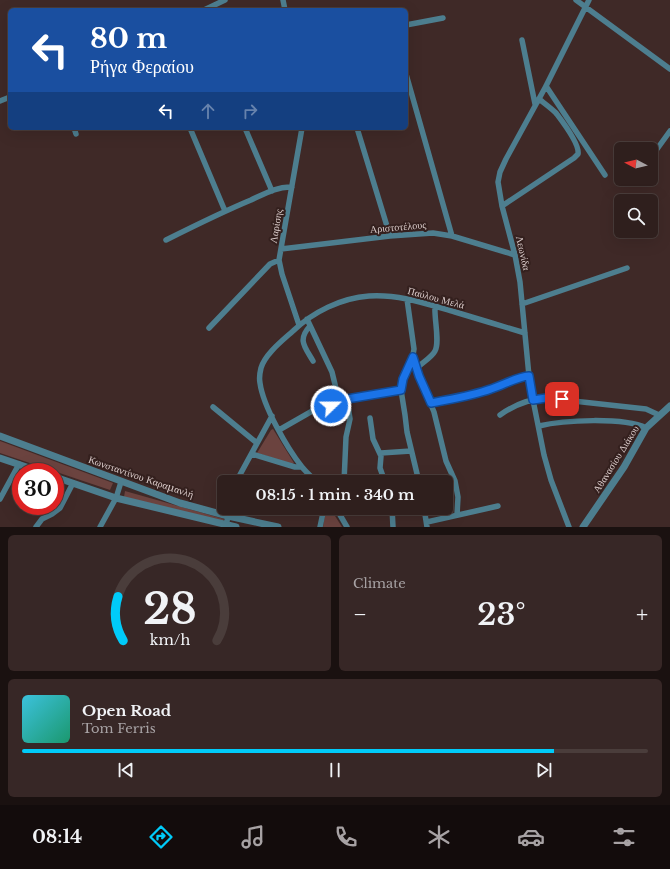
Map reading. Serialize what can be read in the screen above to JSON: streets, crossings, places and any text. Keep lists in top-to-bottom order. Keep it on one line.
{"streets":{"street":["Λαρίσης","Αριστοτέλους","Λεωνίδα","Παύλου Μελά","Αθανασίου Διάκου","Κωνσταντίνου Καραμανλή"]},"crossings":[["Λαρίσης","Αριστοτέλους"],["Λαρίσης","Παύλου Μελά"],["Αριστοτέλους","Λεωνίδα"],["Λεωνίδα","Παύλου Μελά"]],"north":"left","page":{"turn":["80 m","Ρήγα Φεραίου"],"limit":"30","trip":"08:15 · 1 min · 340 m","tile":"Climate","heat":["−","23°","+"],"song":["Open Road","Tom Ferris"],"tabs":"08:14","gauge":["28","km/h"]}}
